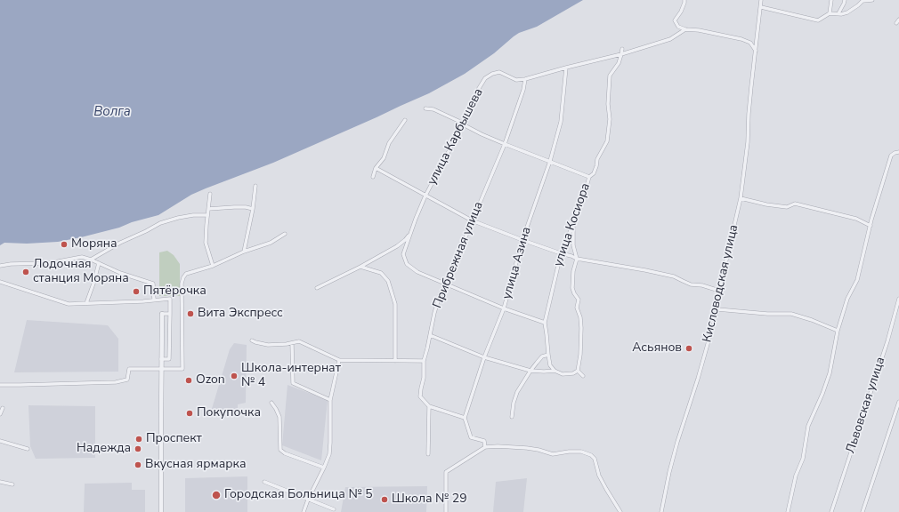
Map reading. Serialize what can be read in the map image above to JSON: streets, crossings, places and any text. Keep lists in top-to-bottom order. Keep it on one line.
{"streets":{"street":["улица Карбышева","улица Косиора","Прибрежная улица","улица Азина","Кисловодская улица","Львовская улица"]},"crossings":[["улица Карбышева","улица Косиора"],["улица Карбышева","Прибрежная улица"],["улица Карбышева","улица Азина"]],"water":["Волга"],"places":["Моряна","Лодочная станция Моряна","Пятёрочка","Вита Экспресс","Асьянов","Школа-интернат № 4","Ozon","Покупочка","Проспект","Надежда","Вкусная ярмарка","Городская Больница № 5","Школа № 29"]}
